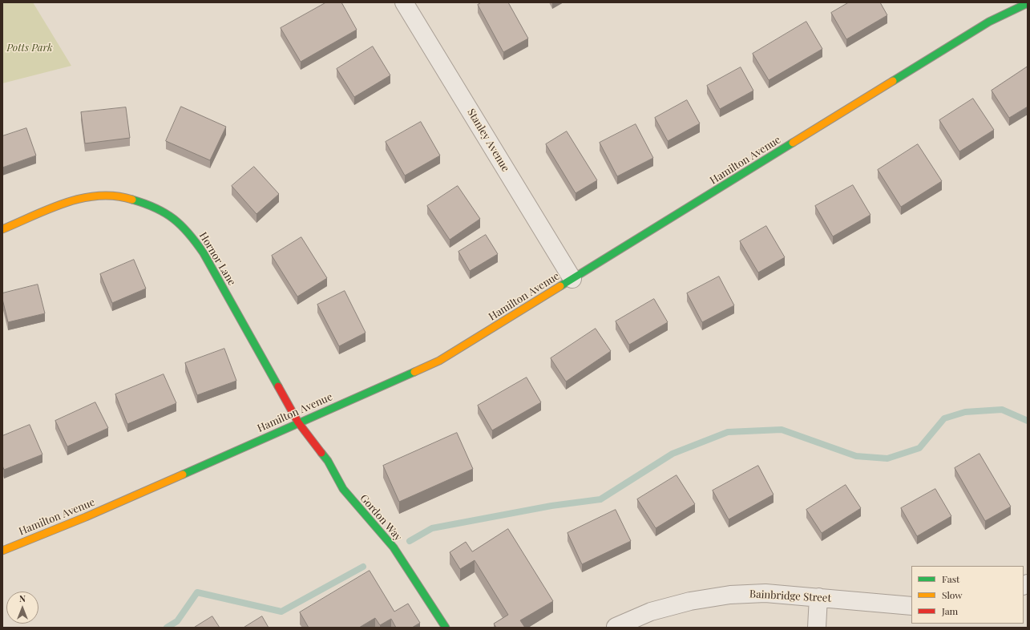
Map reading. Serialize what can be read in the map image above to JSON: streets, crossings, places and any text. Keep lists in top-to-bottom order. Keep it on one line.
{"streets":{"street":["Stanley Avenue","Hamilton Avenue","Hornor Lane","Gordon Way","Bainbridge Street"]},"crossings":[["Stanley Avenue","Hamilton Avenue"],["Hamilton Avenue","Hornor Lane"],["Hamilton Avenue","Gordon Way"],["Hornor Lane","Gordon Way"]],"parks":["Potts Park"],"legend":["Fast","Slow","Jam"],"north":"top"}
